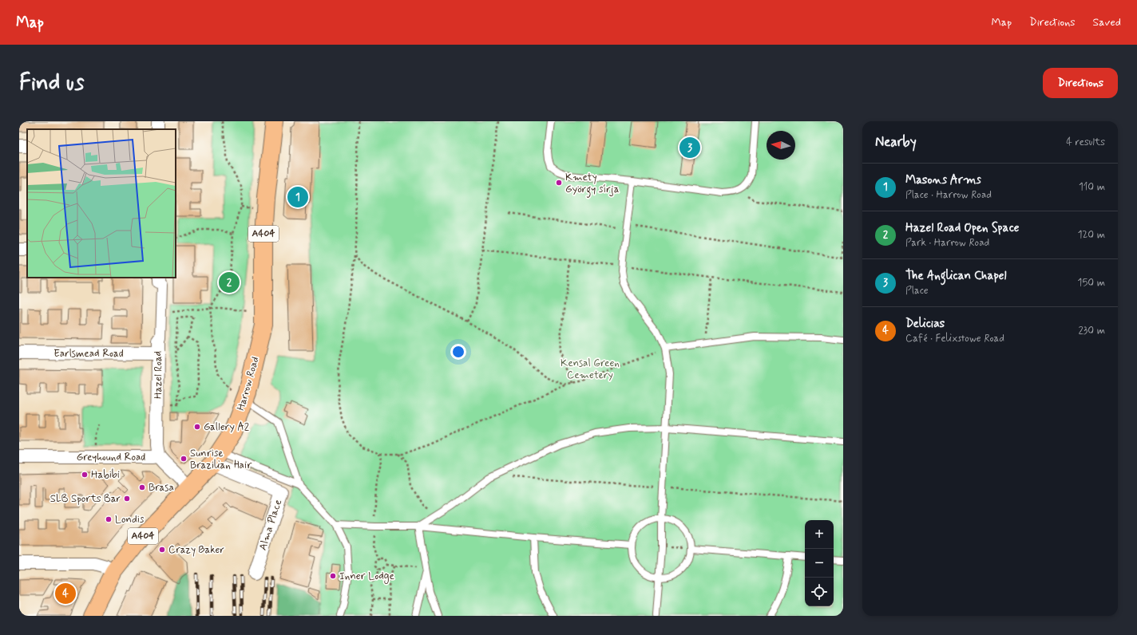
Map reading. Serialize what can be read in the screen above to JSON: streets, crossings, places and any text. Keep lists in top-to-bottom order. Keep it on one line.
{"streets":{"main road":["A404","Harrow Road"],"street":["Earlsmead Road","Hazel Road","Greyhound Road","Alma Place"]},"crossings":[["Earlsmead Road","Hazel Road"],["Hazel Road","Greyhound Road"],["Harrow Road","Greyhound Road"],["Harrow Road","Alma Place"]],"parks":["Kensal Green Cemetery"],"places":["Kmety György sírja","Gallery A2","Sunrise Brazilian Hair","Habibi","Brasa","SLB Sports Bar","Londis","Crazy Baker","Inner Lodge"],"north":"left","page":{"header":"Map","nav":["Map","Directions","Saved"],"buttons":"Directions","title":"Find us","heading":["Nearby","4 results"],"pins":["3","1","2","4"],"list":[{"mark":"1","name":"Masons Arms","note":"Place · Harrow Road","value":"110 m"},{"mark":"2","name":"Hazel Road Open Space","note":"Park · Harrow Road","value":"120 m"},{"mark":"3","name":"The Anglican Chapel","note":"Place","value":"150 m"},{"mark":"4","name":"Delicias","note":"Café · Felixstowe Road","value":"230 m"}],"map_buttons":["+","−"]}}
